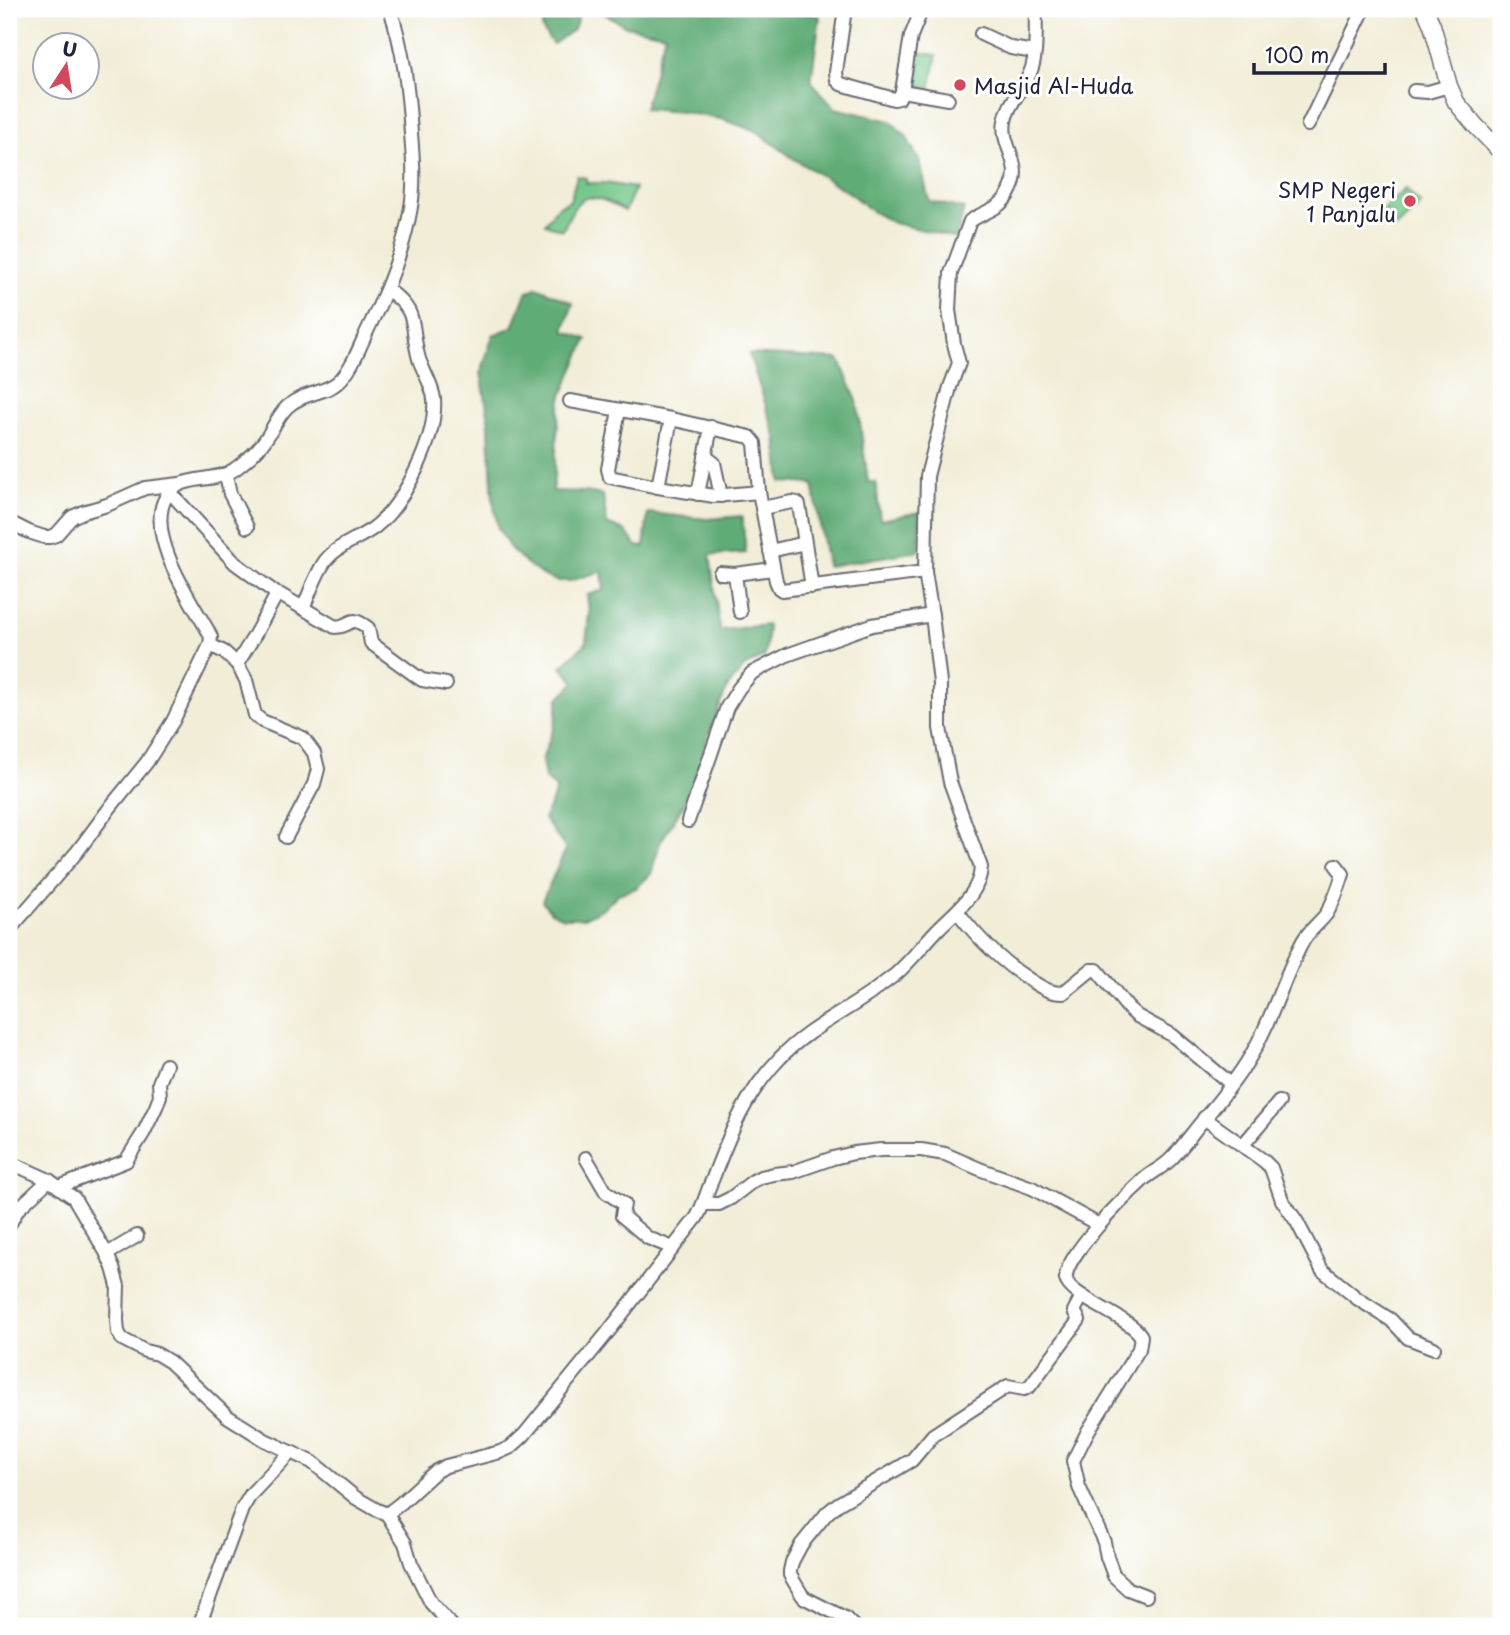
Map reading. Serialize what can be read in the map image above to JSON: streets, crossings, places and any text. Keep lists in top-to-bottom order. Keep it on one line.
{"places":["Masjid Al-Huda","SMP Negeri 1 Panjalu"],"scale_bar":"100 m","north":"top"}
